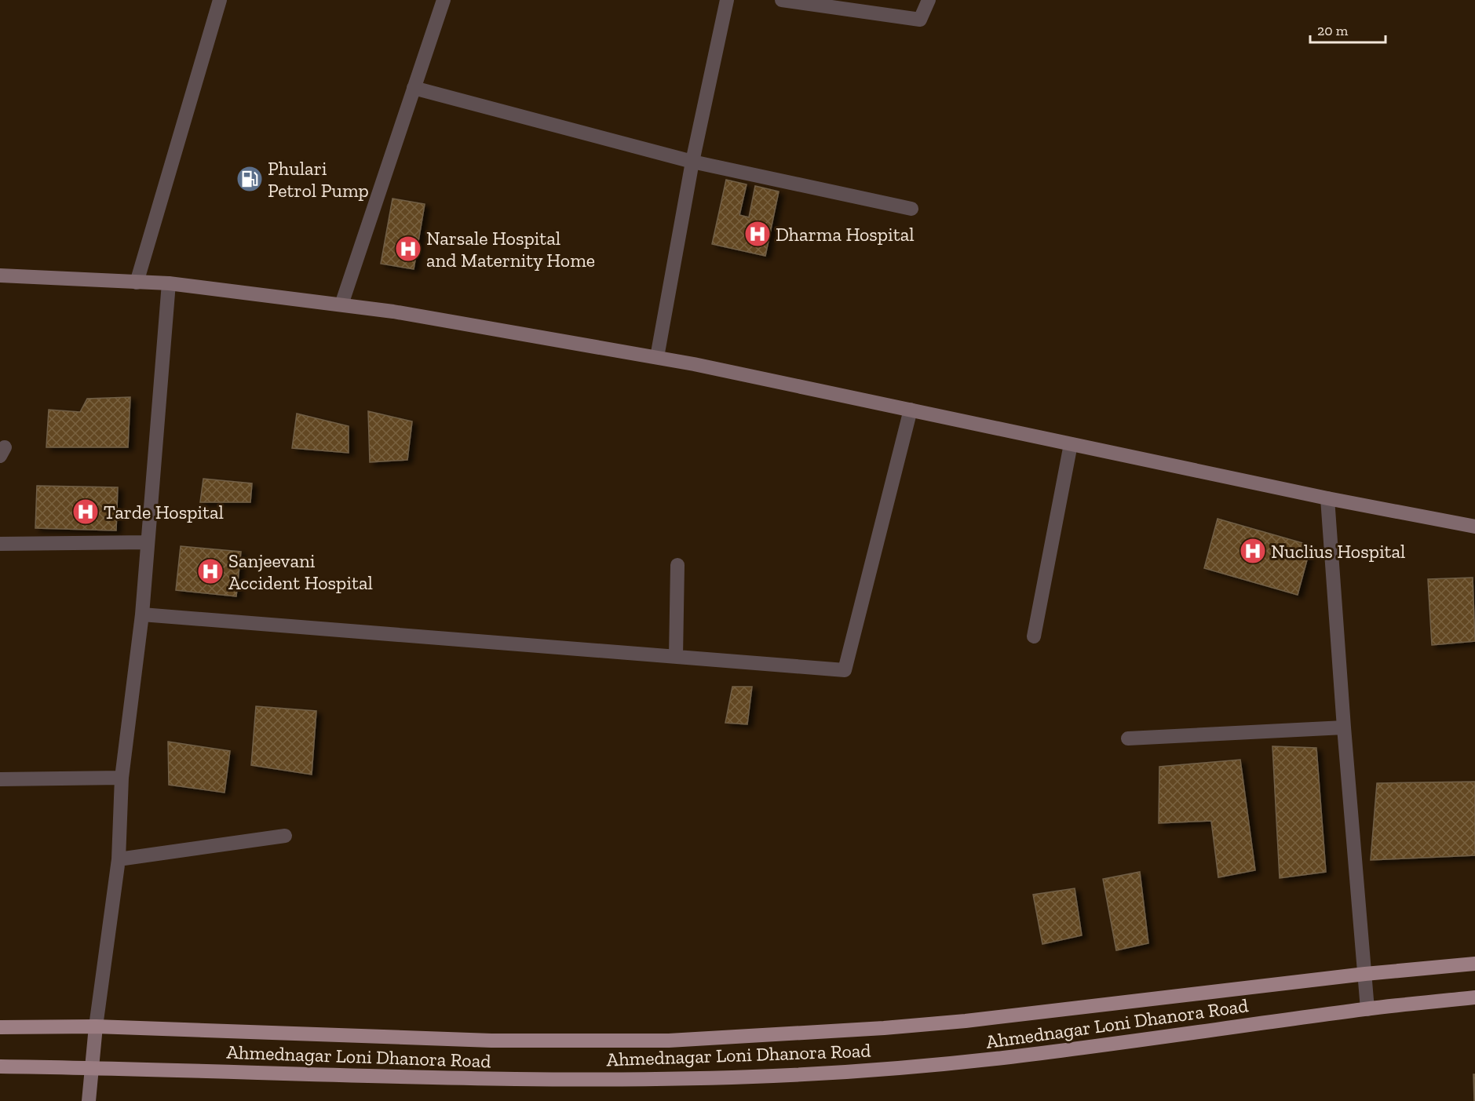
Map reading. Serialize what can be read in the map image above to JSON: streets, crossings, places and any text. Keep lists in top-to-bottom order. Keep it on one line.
{"streets":{"main road":["Ahmednagar Loni Dhanora Road"]},"places":{"fuel station":["Phulari Petrol Pump"],"hospital":["Dharma Hospital","Narsale Hospital and Maternity Home","Tarde Hospital","Nuclius Hospital","Sanjeevani Accident Hospital"]},"scale_bar":"20 m"}
